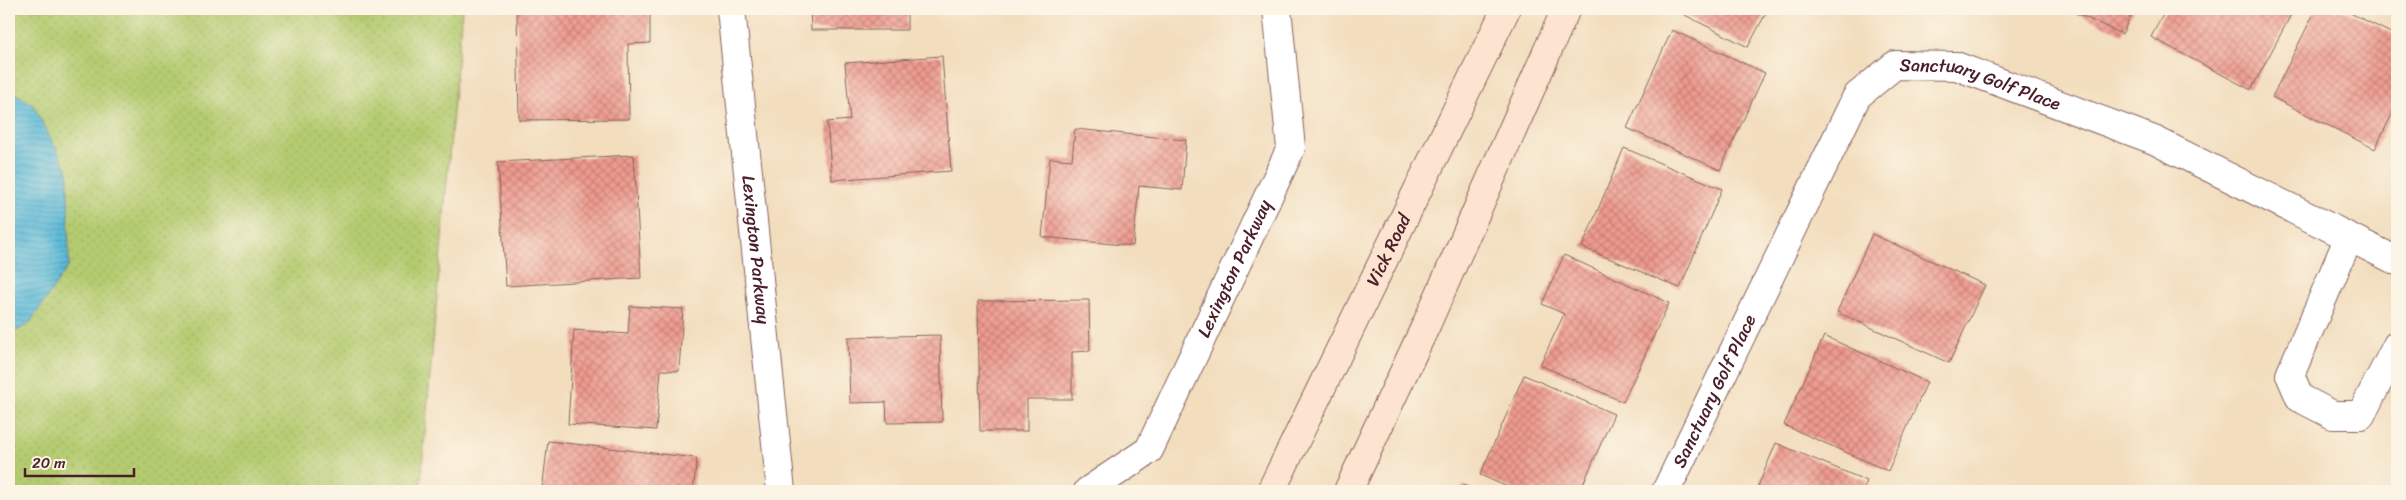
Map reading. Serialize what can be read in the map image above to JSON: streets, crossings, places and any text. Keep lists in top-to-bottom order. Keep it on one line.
{"streets":{"street":["Sanctuary Golf Place","Lexington Parkway","Vick Road"]},"scale_bar":"20 m"}
